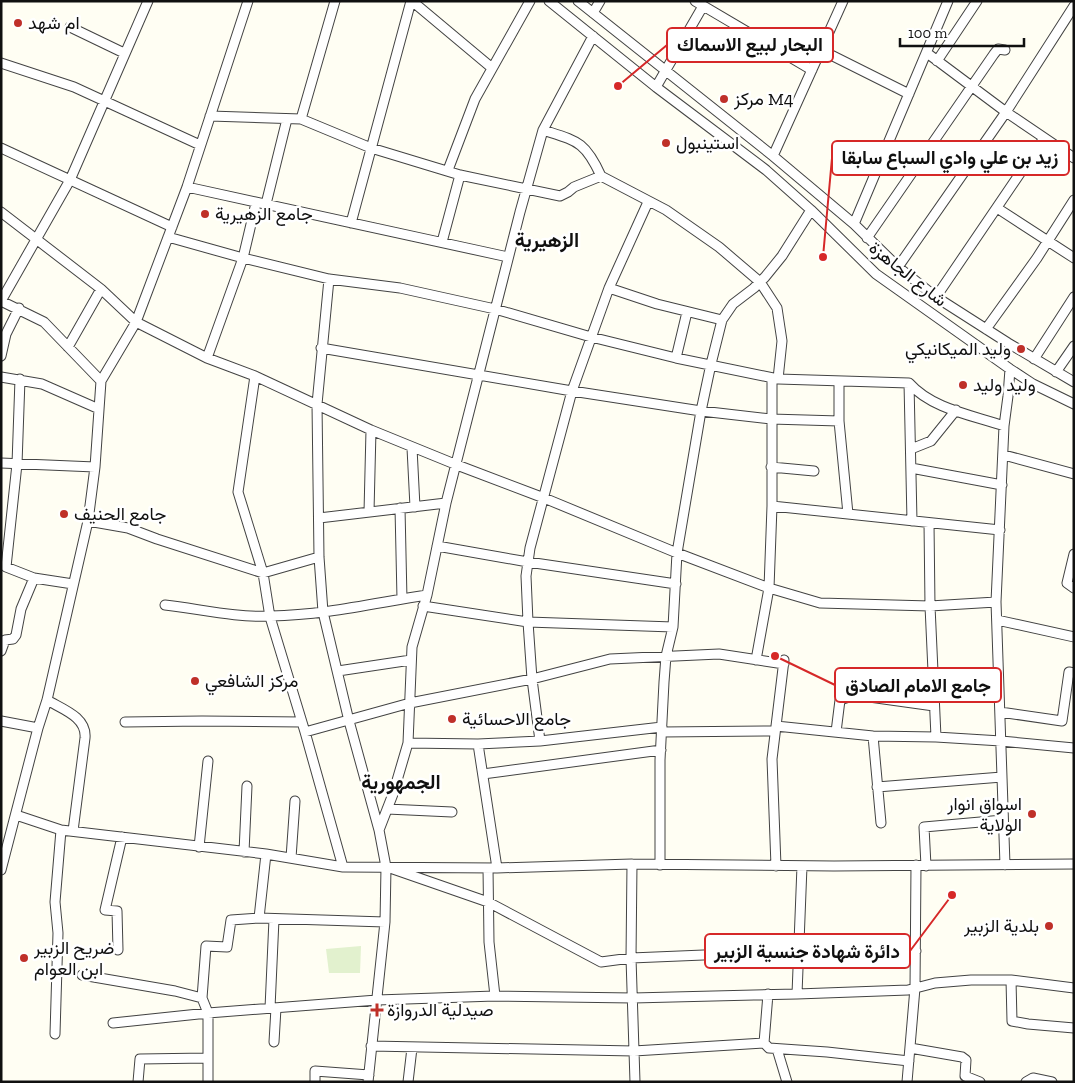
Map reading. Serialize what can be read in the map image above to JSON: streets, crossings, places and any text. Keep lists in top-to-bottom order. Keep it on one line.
{"streets":{"street":["شارع الجاهزة"]},"districts":["الزهيرية","الجمهورية"],"places":{"other":["ام شهد","البحار لبيع الاسماك","مركز M4","استينبول","جامع الزهيرية","زيد بن علي وادي السباع سابقا","وليد الميكانيكي","وليد وليد","جامع الحنيف","جامع الامام الصادق","مركز الشافعي","جامع الاحسائية","اسواق انوار الولاية","دائرة شهادة جنسية الزبير","بلدية الزبير","ضريح الزبير ابن العوام"],"health":["صيدلية الدروازة"]},"scale_bar":"100 m"}
